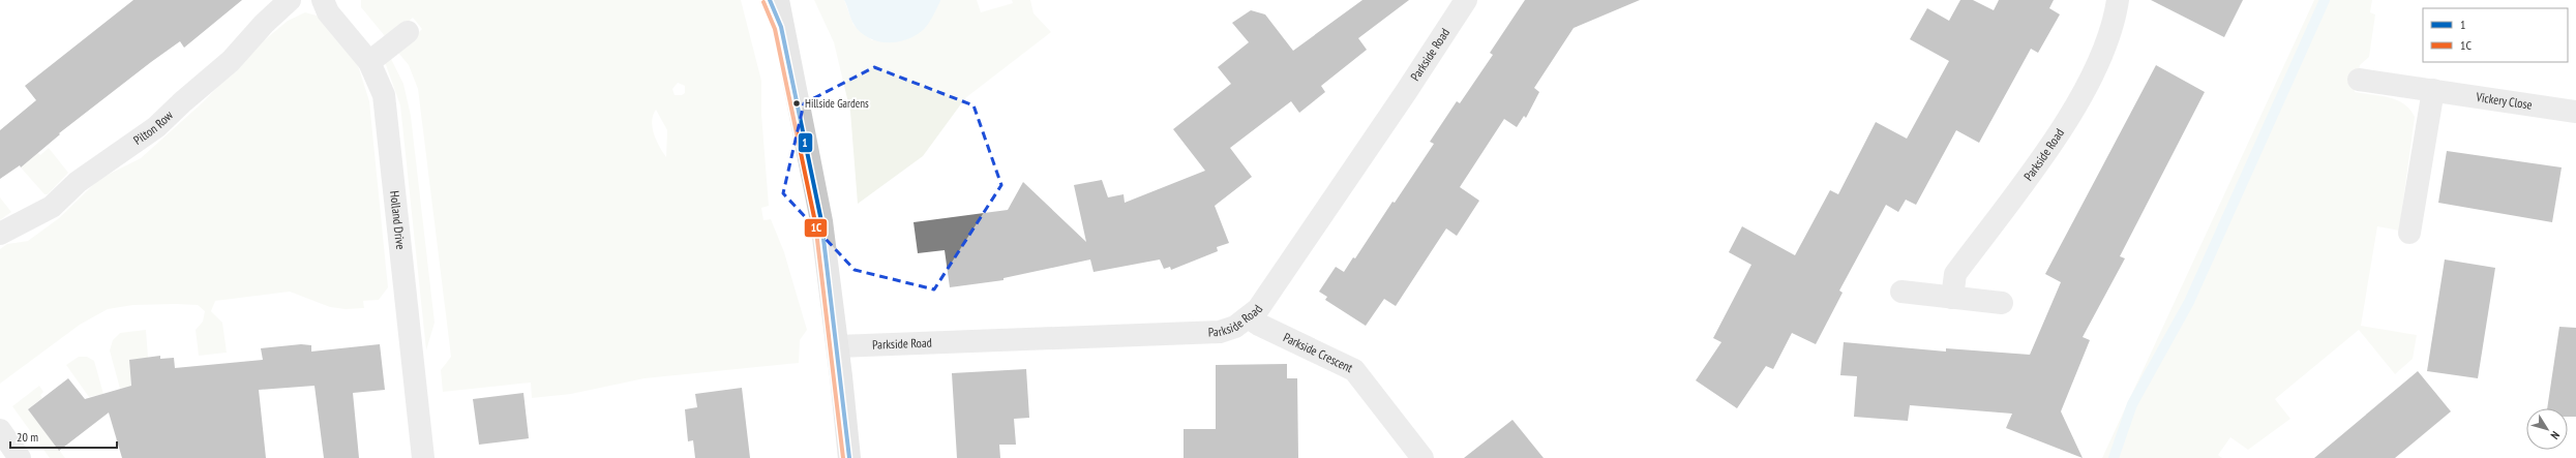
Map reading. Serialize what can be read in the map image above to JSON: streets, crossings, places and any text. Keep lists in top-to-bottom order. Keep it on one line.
{"streets":{"street":["Parkside Road","Vickery Close","Pilton Row","Holland Drive","Parkside Crescent"]},"crossings":[["Parkside Road","Parkside Crescent"]],"places":["Hillside Gardens"],"lines":["transit line 1","transit line 1C"],"legend":["1","1C"],"scale_bar":"20 m","north":"bottom right"}
